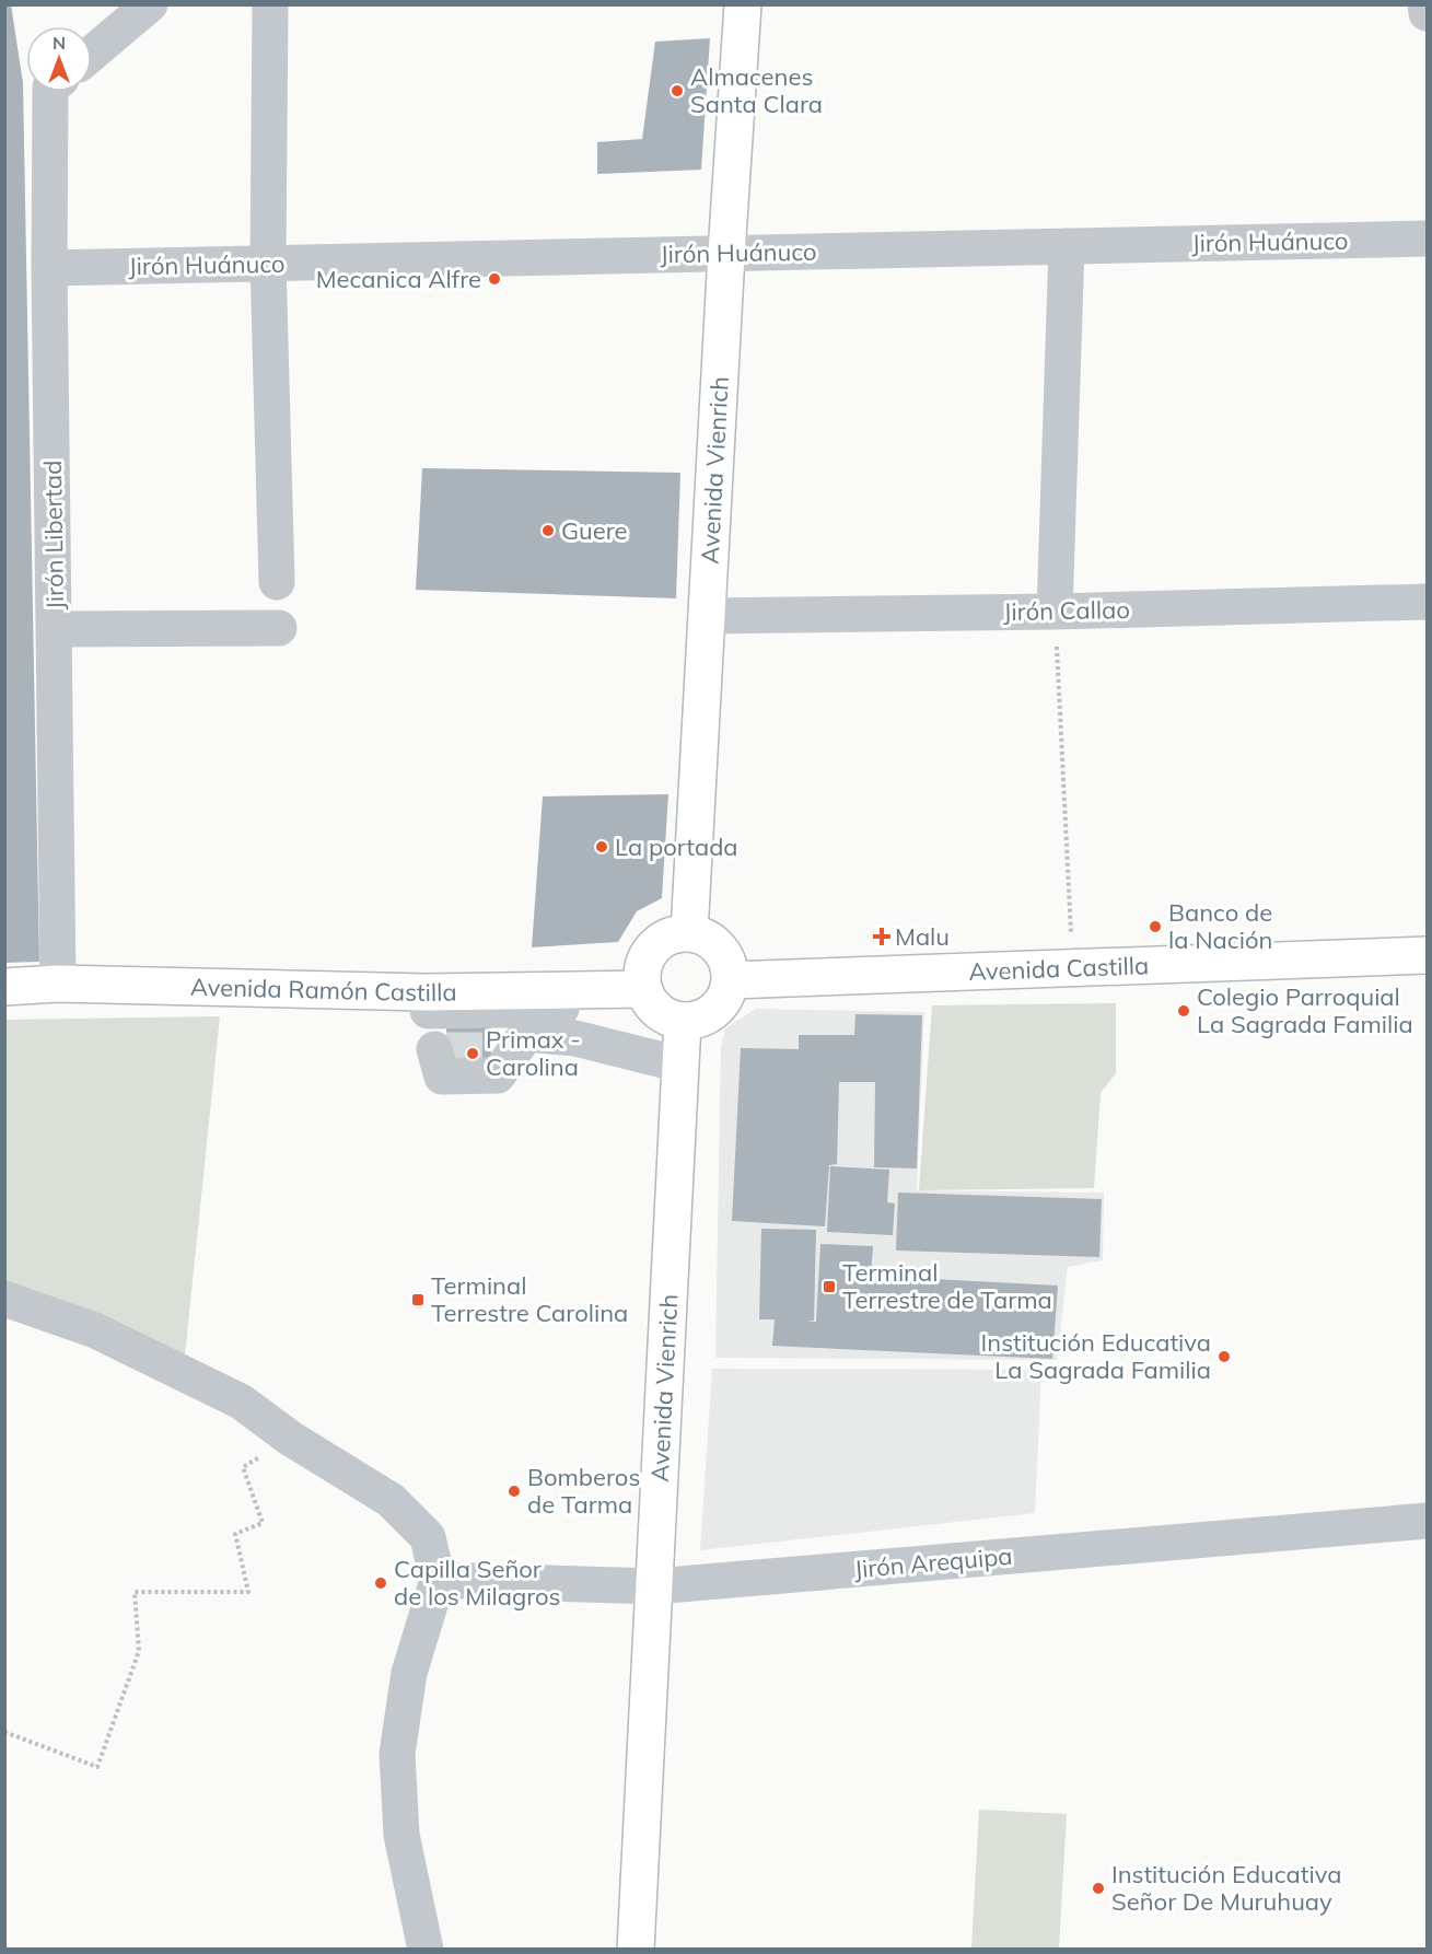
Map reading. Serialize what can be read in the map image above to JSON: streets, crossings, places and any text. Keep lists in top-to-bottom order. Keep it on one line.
{"streets":{"main road":["Avenida Vienrich","Avenida Castilla","Avenida Ramón Castilla"],"street":["Jirón Huánuco","Jirón Libertad","Jirón Callao","Jirón Arequipa"]},"crossings":[["Jirón Huánuco","Avenida Vienrich"],["Jirón Huánuco","Jirón Libertad"],["Avenida Vienrich","Jirón Callao"],["Avenida Vienrich","Avenida Castilla"],["Avenida Vienrich","Avenida Ramón Castilla"],["Avenida Vienrich","Jirón Arequipa"],["Jirón Libertad","Avenida Ramón Castilla"],["Avenida Castilla","Avenida Ramón Castilla"]],"places":{"other":["Almacenes Santa Clara","Mecanica Alfre","Guere","La portada","Banco de la Nación","Colegio Parroquial La Sagrada Familia","Primax - Carolina","Institución Educativa La Sagrada Familia","Bomberos de Tarma","Capilla Señor de los Milagros","Institución Educativa Señor De Muruhuay"],"health":["Malu"],"transit":["Terminal Terrestre de Tarma","Terminal Terrestre Carolina"]},"north":"top"}
